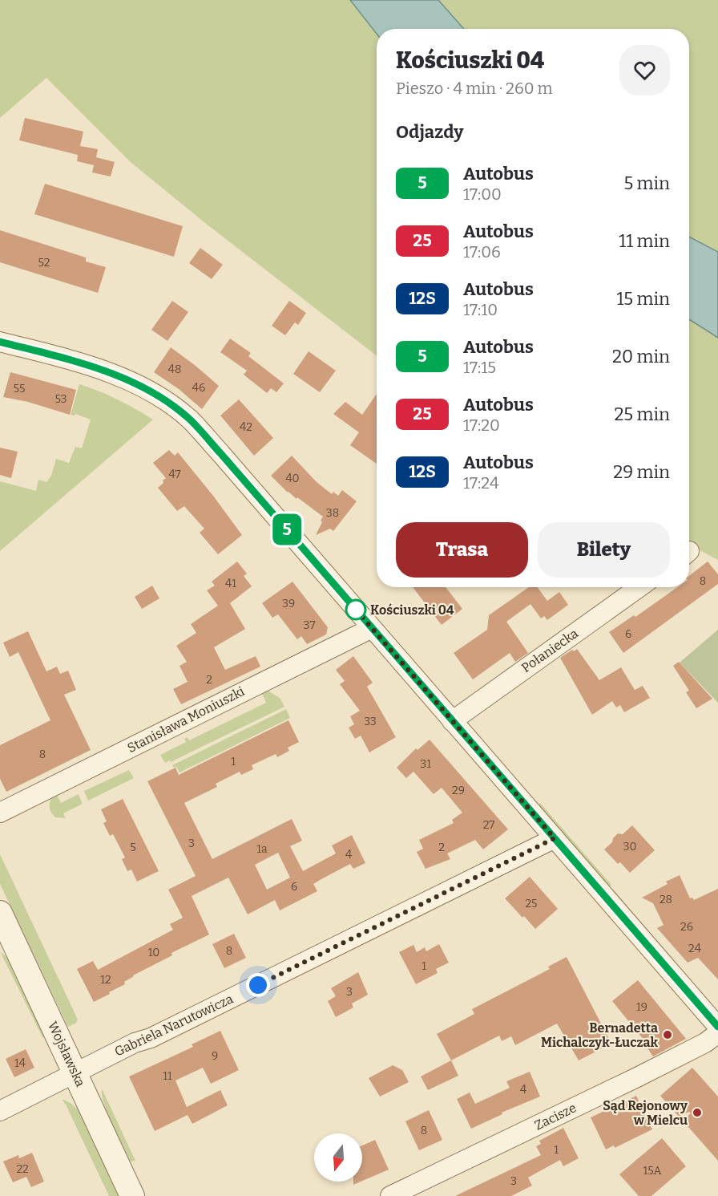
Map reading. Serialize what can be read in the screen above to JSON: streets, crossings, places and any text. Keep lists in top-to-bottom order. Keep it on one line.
{"streets":{"street":["Połaniecka","Stanisława Moniuszki","Gabriela Narutowicza","Wojsławska","Zacisze"]},"crossings":[["Gabriela Narutowicza","Wojsławska"]],"places":["Kościuszki 04","Bernadetta Michalczyk-Łuczak","Sąd Rejonowy w Mielcu"],"lines":["bus line 5"],"house_numbers":["52","48","46","55","53","42","47","40","38","8","41","39","37","6","2","33","8","1","31","29","27","3","30","5","2","1a","4","6","28","25","26","24","8","10","1","12","3","19","9","14","11","4","8","1","22","15A","3"],"north":"bottom","page":{"on_map":"5","heading":[["Kościuszki 04","Pieszo · 4 min · 260 m"],"Odjazdy"],"list":[{"mark":"5","name":"Autobus","note":"17:00","value":"5 min"},{"mark":"25","name":"Autobus","note":"17:06","value":"11 min"},{"mark":"12S","name":"Autobus","note":"17:10","value":"15 min"},{"mark":"5","name":"Autobus","note":"17:15","value":"20 min"},{"mark":"25","name":"Autobus","note":"17:20","value":"25 min"},{"mark":"12S","name":"Autobus","note":"17:24","value":"29 min"}],"buttons":["Trasa","Bilety"]}}
